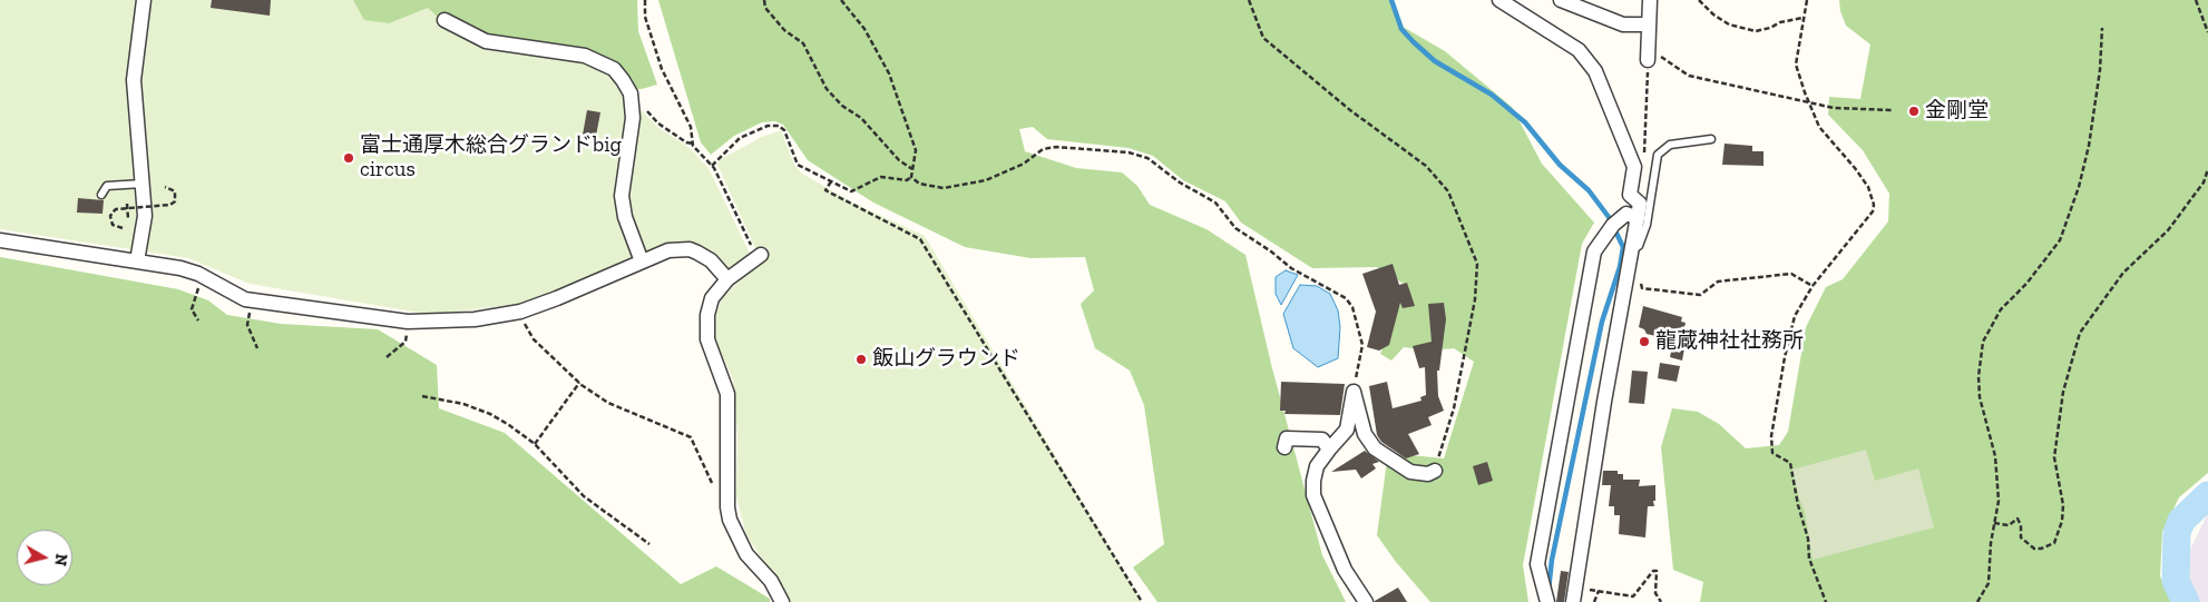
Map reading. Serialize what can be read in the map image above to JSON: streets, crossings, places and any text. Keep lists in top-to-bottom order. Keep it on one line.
{"places":["金剛堂","富士通厚木総合グランドbig circus","龍蔵神社社務所","飯山グラウンド"],"north":"right"}
